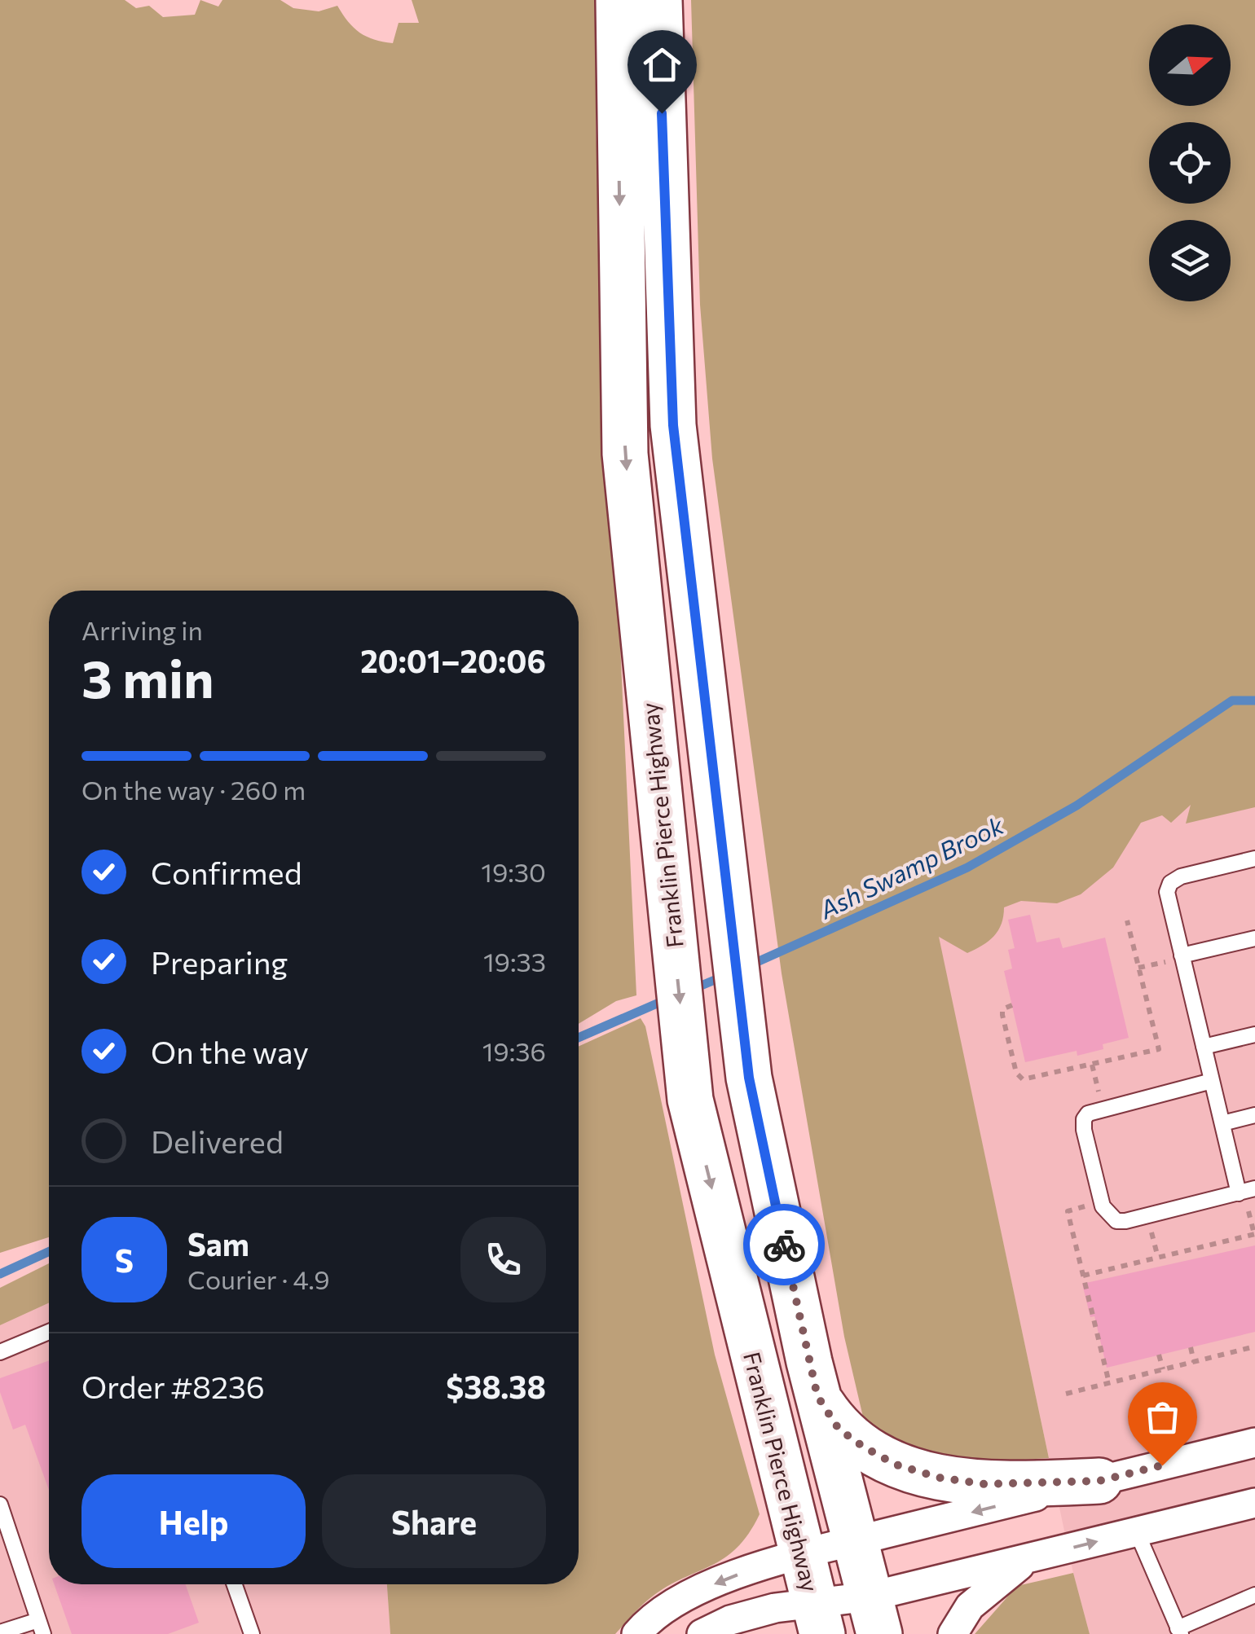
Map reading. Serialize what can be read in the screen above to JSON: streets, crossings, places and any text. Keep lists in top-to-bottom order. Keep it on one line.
{"streets":{"highway":["Franklin Pierce Highway"]},"water":["Ash Swamp Brook"],"north":"right","page":{"heading":["3 min","Arriving in","20:01–20:06"],"panel":["Sam","Courier · 4.9","Order #8236","$38.38"],"bar":"On the way · 260 m","list":[["Confirmed","19:30"],["Preparing","19:33"],["On the way","19:36"],"Delivered"],"round":"S","buttons":["Help","Share"]}}
